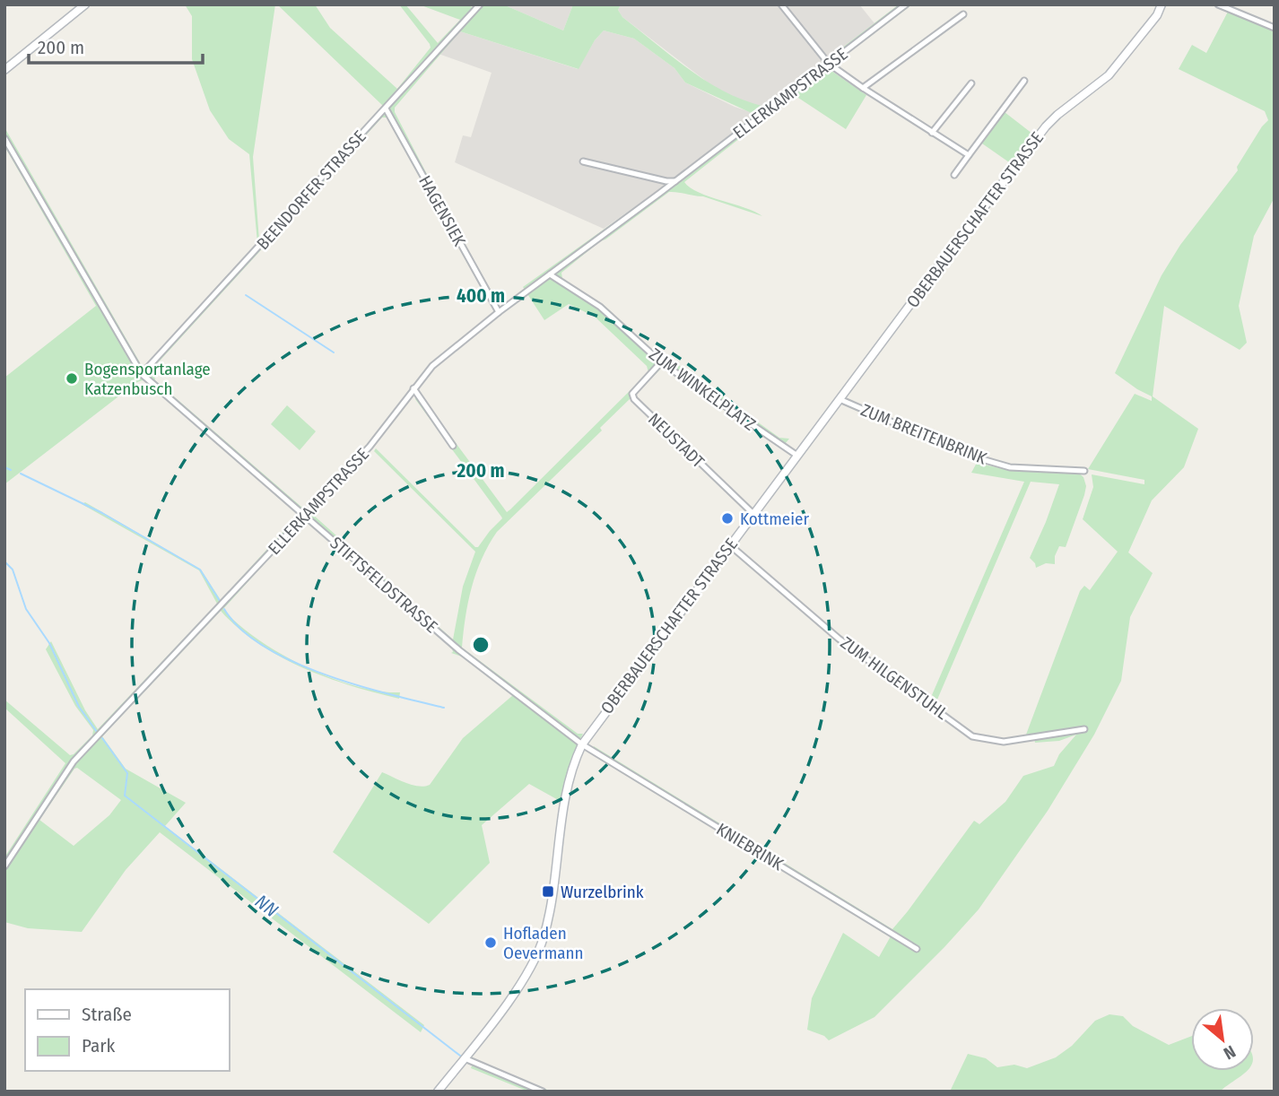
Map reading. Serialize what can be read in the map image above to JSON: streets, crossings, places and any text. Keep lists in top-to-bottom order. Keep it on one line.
{"streets":{"main road":["OBERBAUERSCHAFTER STRASSE"],"street":["ELLERKAMPSTRASSE","BEENDORFER STRASSE","HAGENSIEK","ZUM WINKELPLATZ","ZUM BREITENBRINK","NEUSTADT","STIFTSFELDSTRASSE","ZUM HILGENSTUHL","KNIEBRINK"]},"crossings":[["ELLERKAMPSTRASSE","HAGENSIEK"],["ELLERKAMPSTRASSE","ZUM WINKELPLATZ"],["ELLERKAMPSTRASSE","STIFTSFELDSTRASSE"],["BEENDORFER STRASSE","HAGENSIEK"],["BEENDORFER STRASSE","STIFTSFELDSTRASSE"],["OBERBAUERSCHAFTER STRASSE","ZUM WINKELPLATZ"],["OBERBAUERSCHAFTER STRASSE","ZUM BREITENBRINK"],["OBERBAUERSCHAFTER STRASSE","NEUSTADT"],["OBERBAUERSCHAFTER STRASSE","STIFTSFELDSTRASSE"],["OBERBAUERSCHAFTER STRASSE","ZUM HILGENSTUHL"],["OBERBAUERSCHAFTER STRASSE","KNIEBRINK"],["ZUM WINKELPLATZ","NEUSTADT"],["STIFTSFELDSTRASSE","KNIEBRINK"]],"water":["NN"],"places":{"other":["Bogensportanlage Katzenbusch","Kottmeier","Hofladen Oevermann"],"transit":["Wurzelbrink"]},"legend":["Straße","Park"],"scale_bar":"200 m","north":"bottom right","rings":["400 m","200 m"]}
